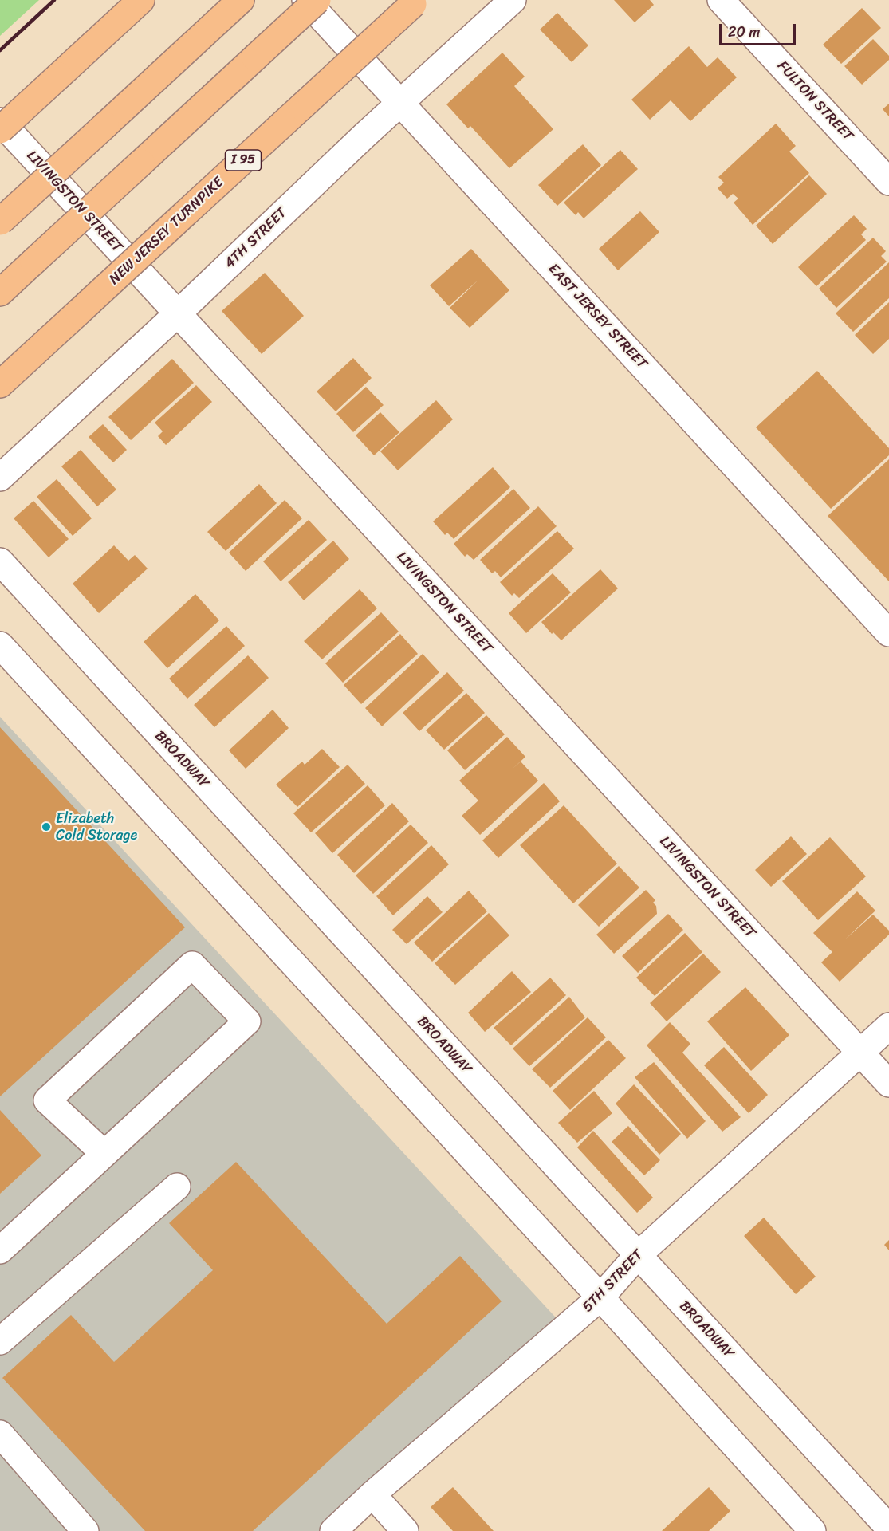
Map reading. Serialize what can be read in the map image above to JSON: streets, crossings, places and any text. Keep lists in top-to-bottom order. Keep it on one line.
{"streets":{"highway":["I 95","NEW JERSEY TURNPIKE"],"street":["FULTON STREET","LIVINGSTON STREET","4TH STREET","EAST JERSEY STREET","BROADWAY","5TH STREET"]},"crossings":[["LIVINGSTON STREET","4TH STREET"],["LIVINGSTON STREET","5TH STREET"],["4TH STREET","EAST JERSEY STREET"],["BROADWAY","5TH STREET"]],"places":["Elizabeth Cold Storage"],"scale_bar":"20 m"}
